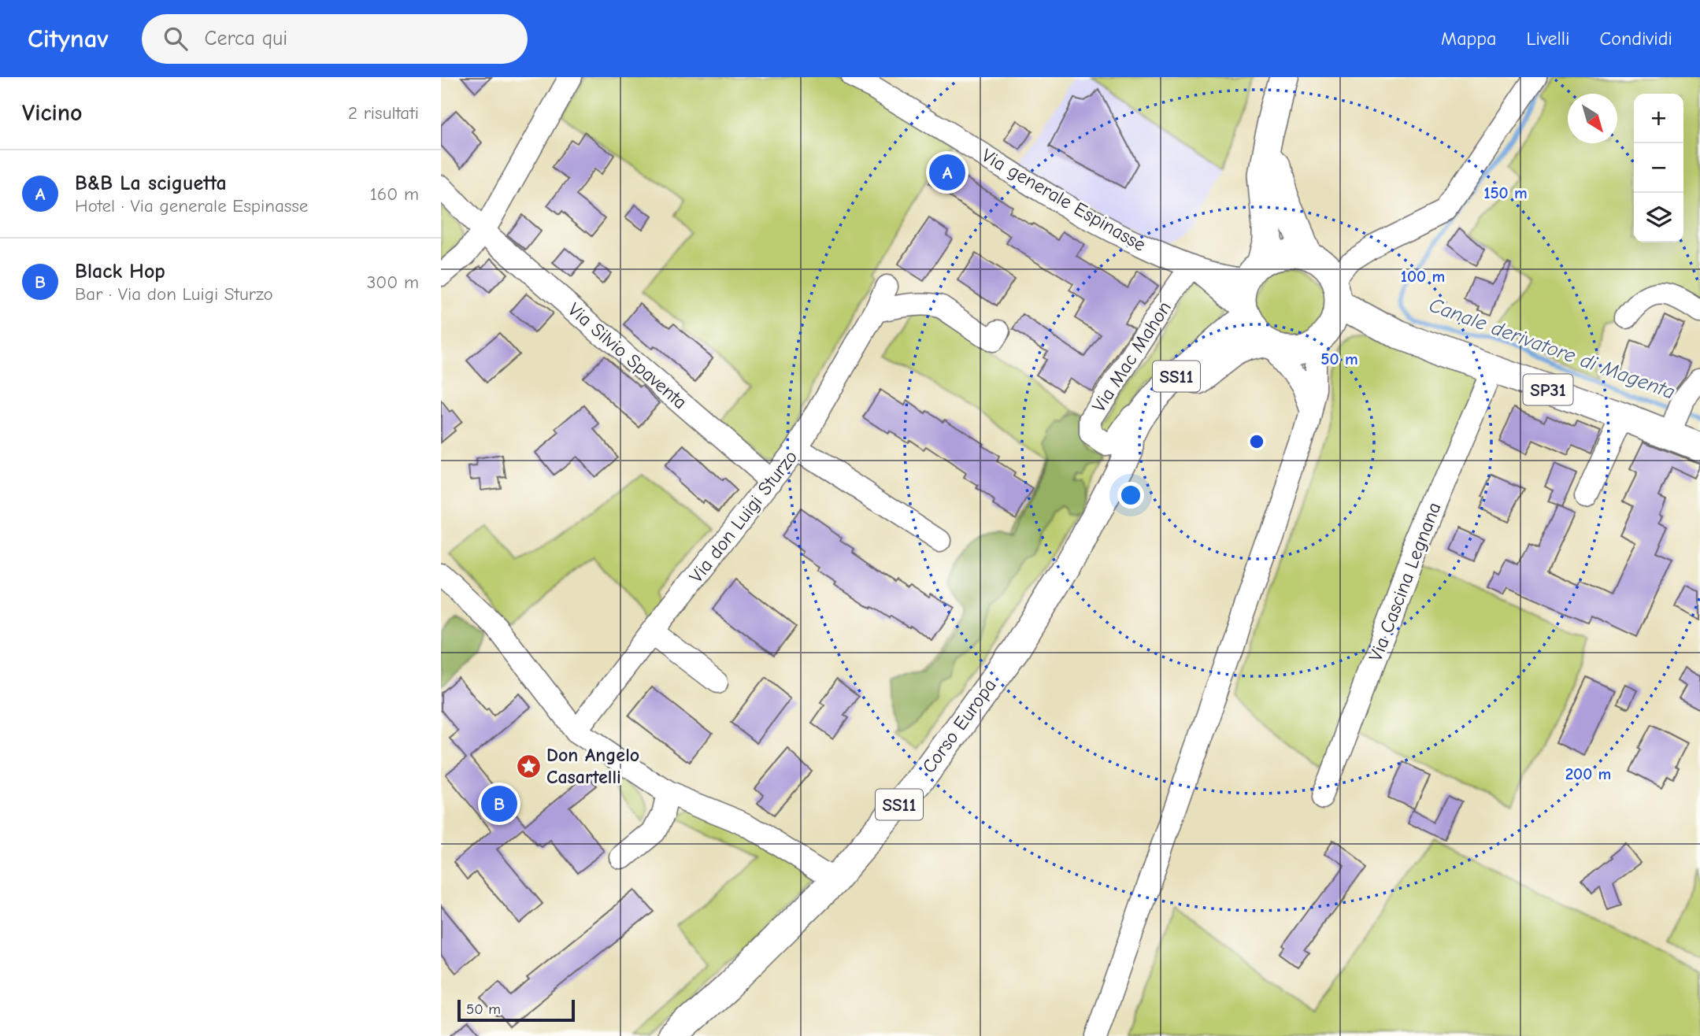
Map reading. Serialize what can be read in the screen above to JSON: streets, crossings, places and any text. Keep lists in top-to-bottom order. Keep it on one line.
{"streets":{"main road":["SS11","SP31","Corso Europa"],"street":["Via generale Espinasse","Via Silvio Spaventa","Via Mac Mahon","Via don Luigi Sturzo","Via Cascina Legnana"]},"crossings":[["Via generale Espinasse","Via Mac Mahon"],["Via generale Espinasse","SS11"],["Via generale Espinasse","SP31"],["Via generale Espinasse","Corso Europa"],["Via Silvio Spaventa","Via don Luigi Sturzo"],["Via Mac Mahon","Corso Europa"],["SS11","SP31"],["SS11","Corso Europa"],["SP31","Via Cascina Legnana"],["SP31","Corso Europa"]],"water":["Canale derivatore di Magenta"],"places":{"place":["Don Angelo Casartelli"]},"scale_bar":"50 m","north":"bottom right","page":{"header":"Citynav","search":"Cerca qui","nav":["Mappa","Livelli","Condividi"],"heading":["Vicino","2 risultati"],"map_buttons":["+","−"],"list":[{"mark":"A","name":"B&B La sciguetta","note":"Hotel · Via generale Espinasse","value":"160 m"},{"mark":"B","name":"Black Hop","note":"Bar · Via don Luigi Sturzo","value":"300 m"}],"pins":["A","B"],"scale":"50 m"},"rings":["150 m","100 m","50 m","200 m"]}
